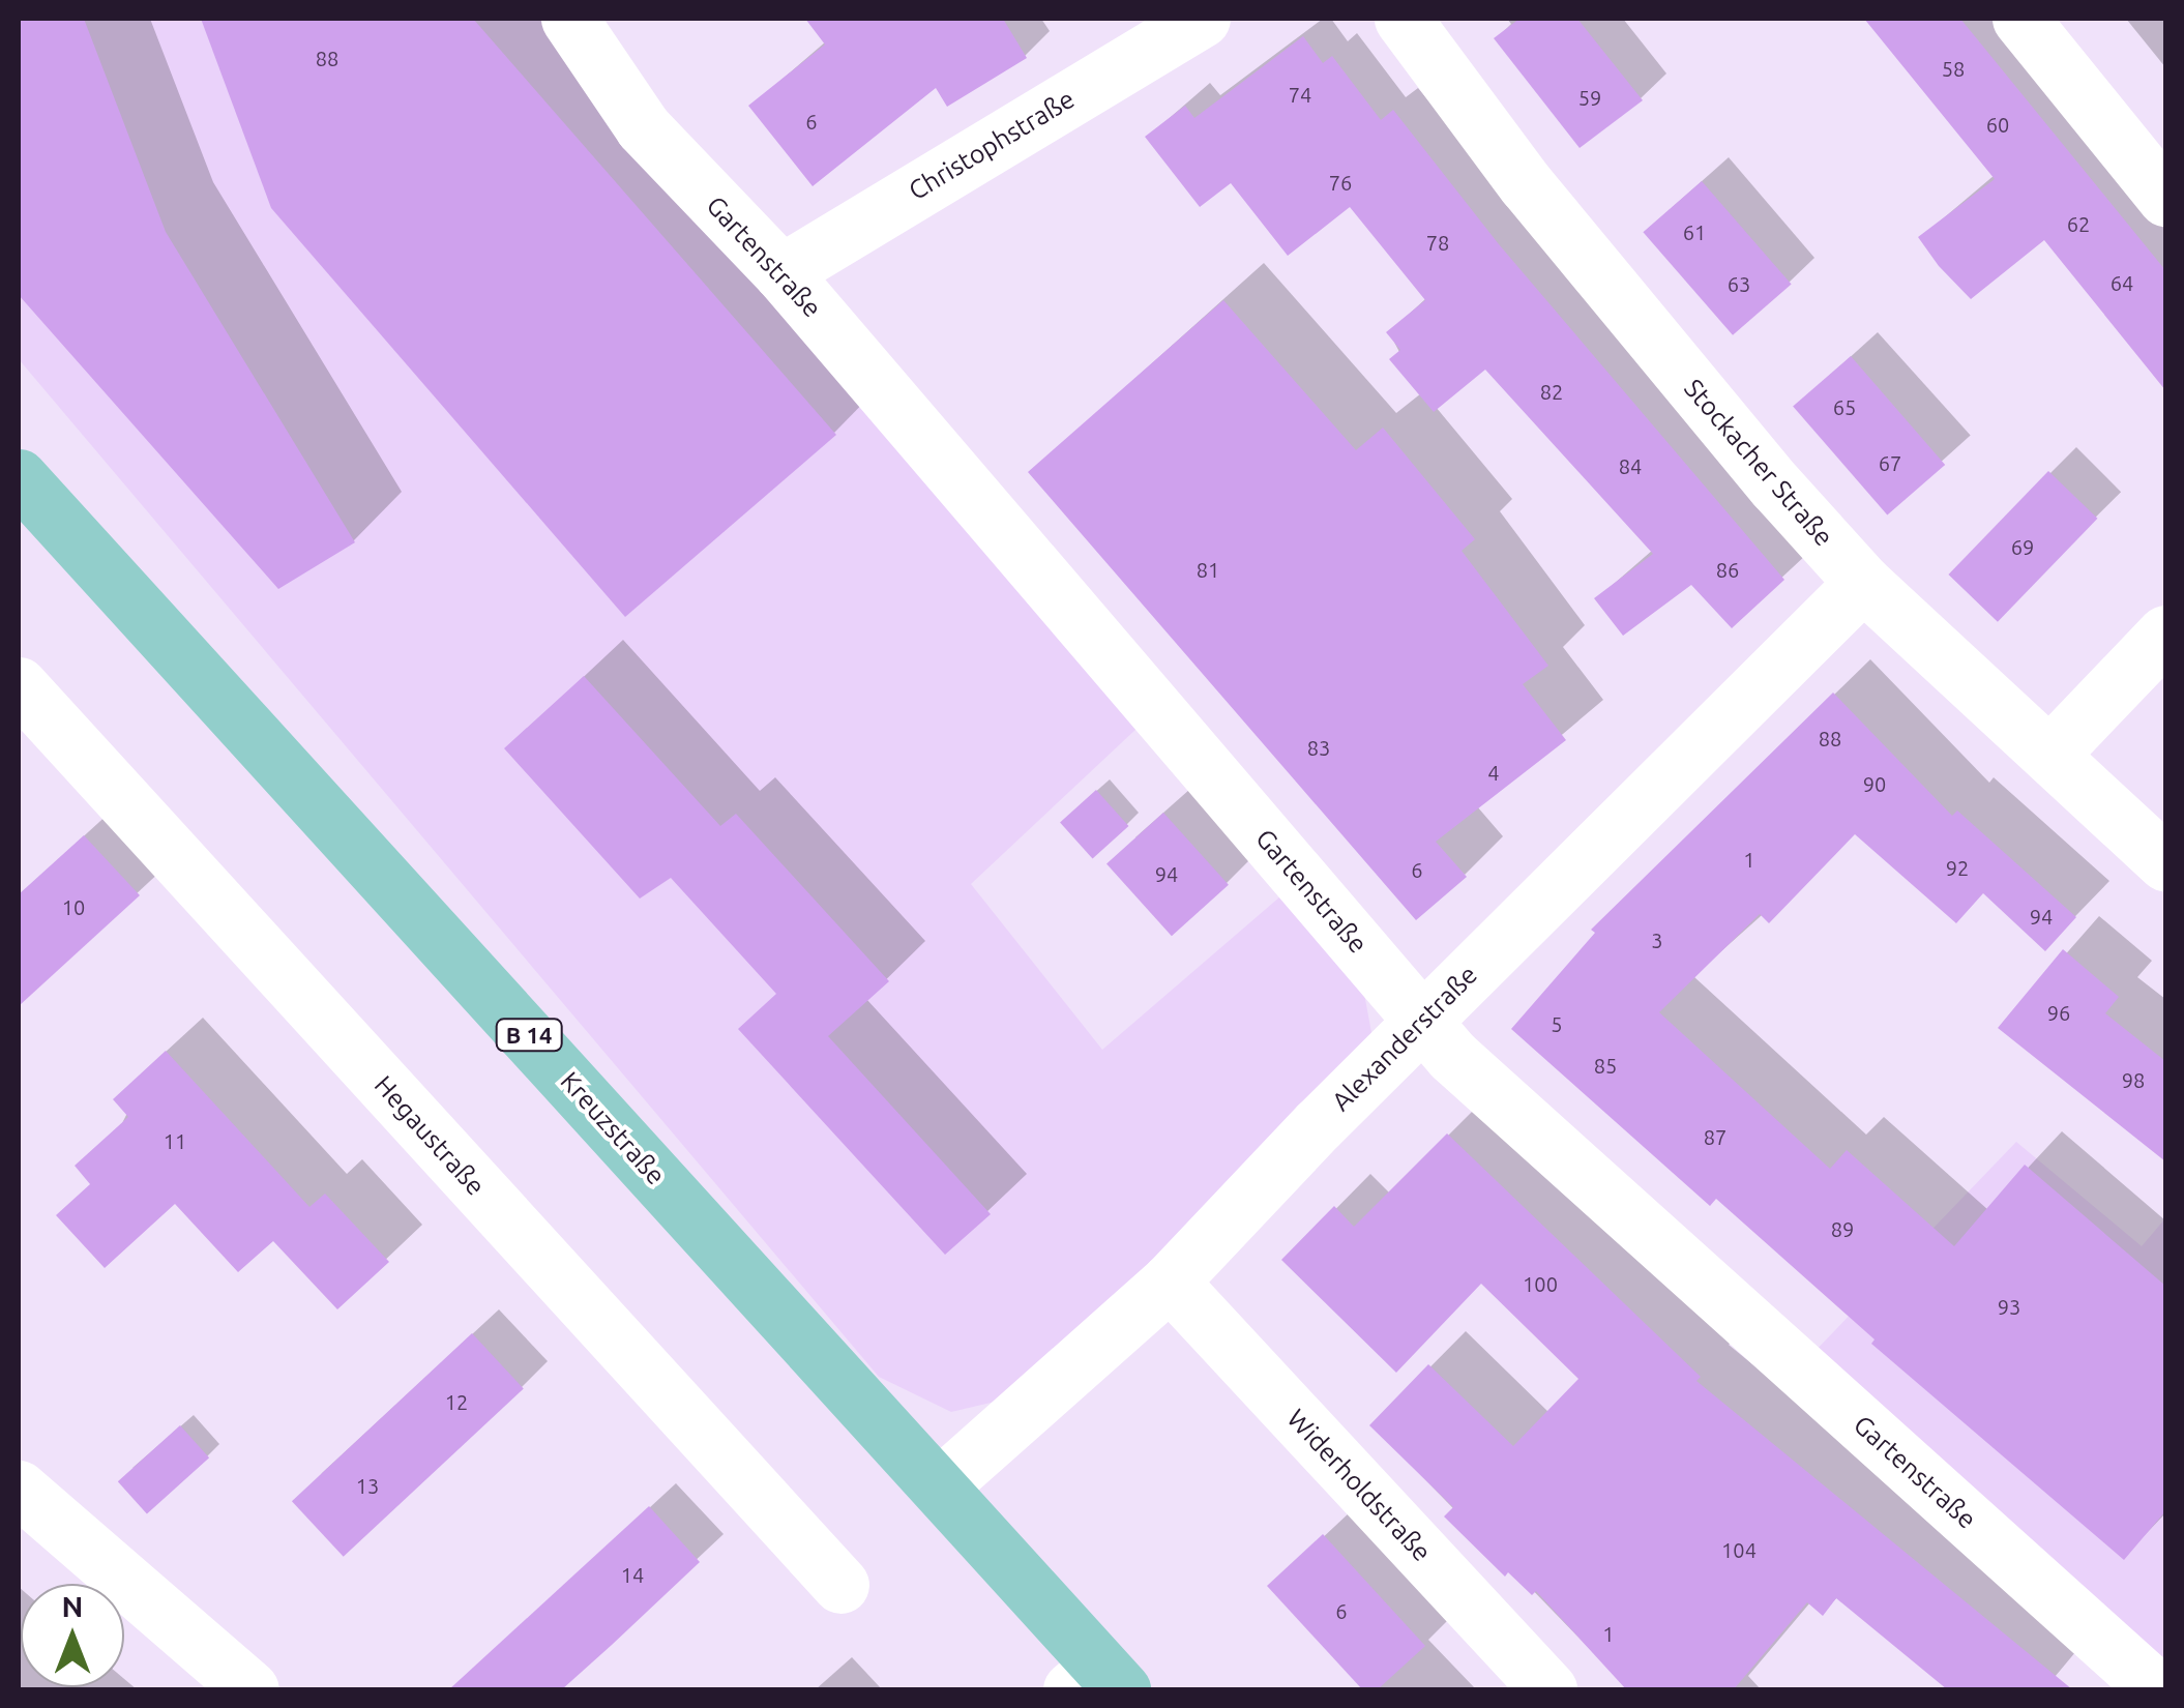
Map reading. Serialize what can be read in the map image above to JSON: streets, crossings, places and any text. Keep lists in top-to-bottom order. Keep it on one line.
{"streets":{"main road":["B 14","Kreuzstraße"],"street":["Christophstraße","Gartenstraße","Stockacher Straße","Alexanderstraße","Hegaustraße","Widerholdstraße"]},"crossings":[["Christophstraße","Gartenstraße"],["Gartenstraße","Alexanderstraße"],["Stockacher Straße","Alexanderstraße"],["Alexanderstraße","Kreuzstraße"],["Alexanderstraße","Widerholdstraße"]],"house_numbers":["88","58","74","59","6","60","76","62","61","78","64","63","82","65","67","84","69","81","86","88","83","4","90","1","92","6","94","10","94","3","96","5","85","98","87","11","89","100","93","12","13","104","14","6","1"],"north":"top"}
